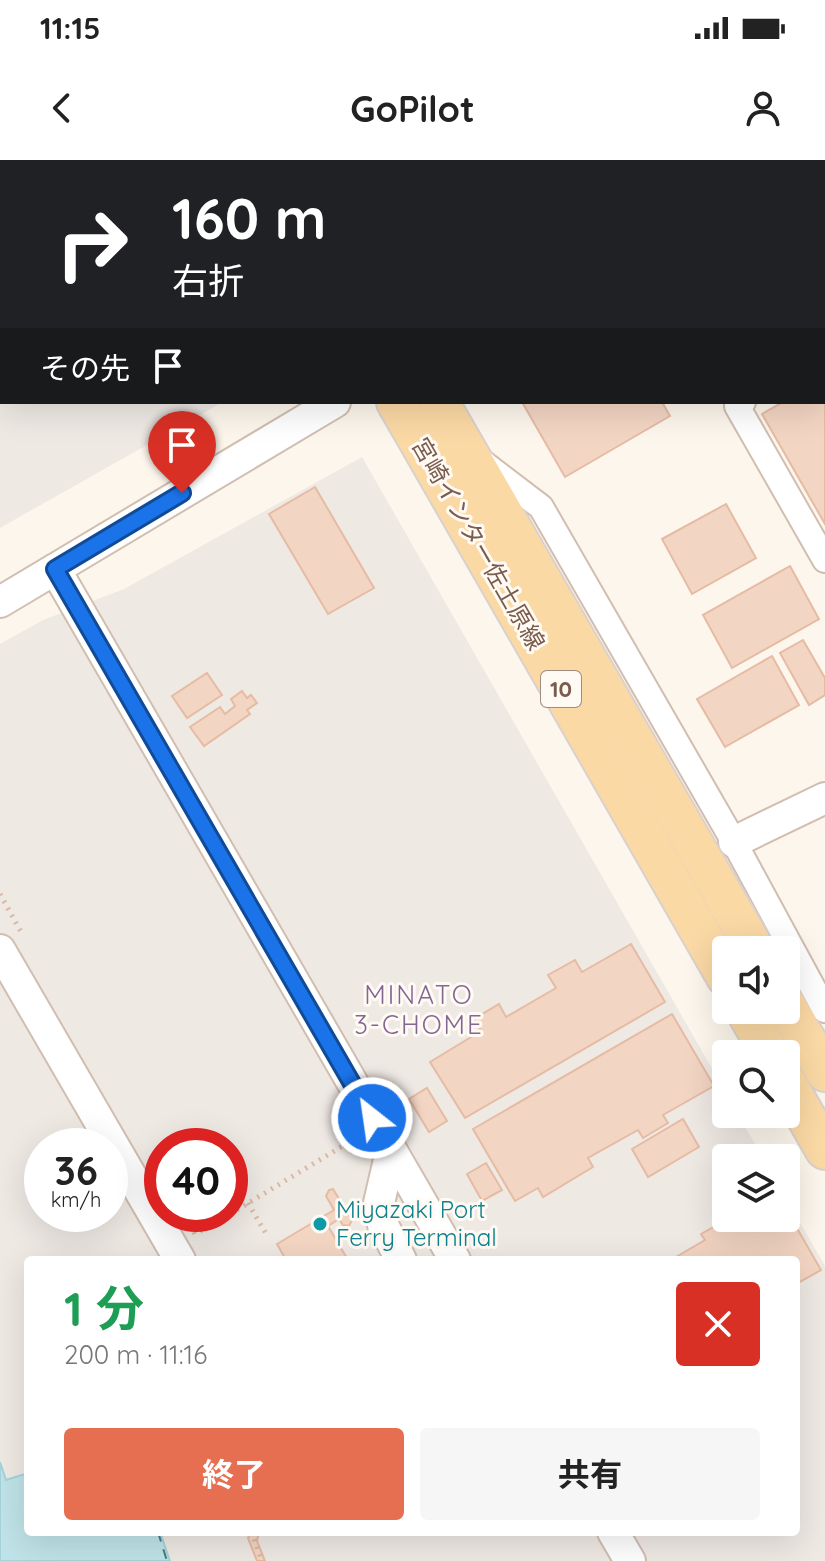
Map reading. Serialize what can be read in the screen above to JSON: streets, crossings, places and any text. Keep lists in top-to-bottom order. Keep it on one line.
{"streets":{"main road":["宮崎インター佐土原線","10"]},"districts":["MINATO 3-CHOME"],"places":["Miyazaki Port Ferry Terminal"],"page":{"status":"11:15","header":"GoPilot","turn":["160 m","右折"],"then":"その先","speed":"36 km/h","limit":"40","heading":["1 分","200 m · 11:16"],"buttons":["終了","共有"]}}
